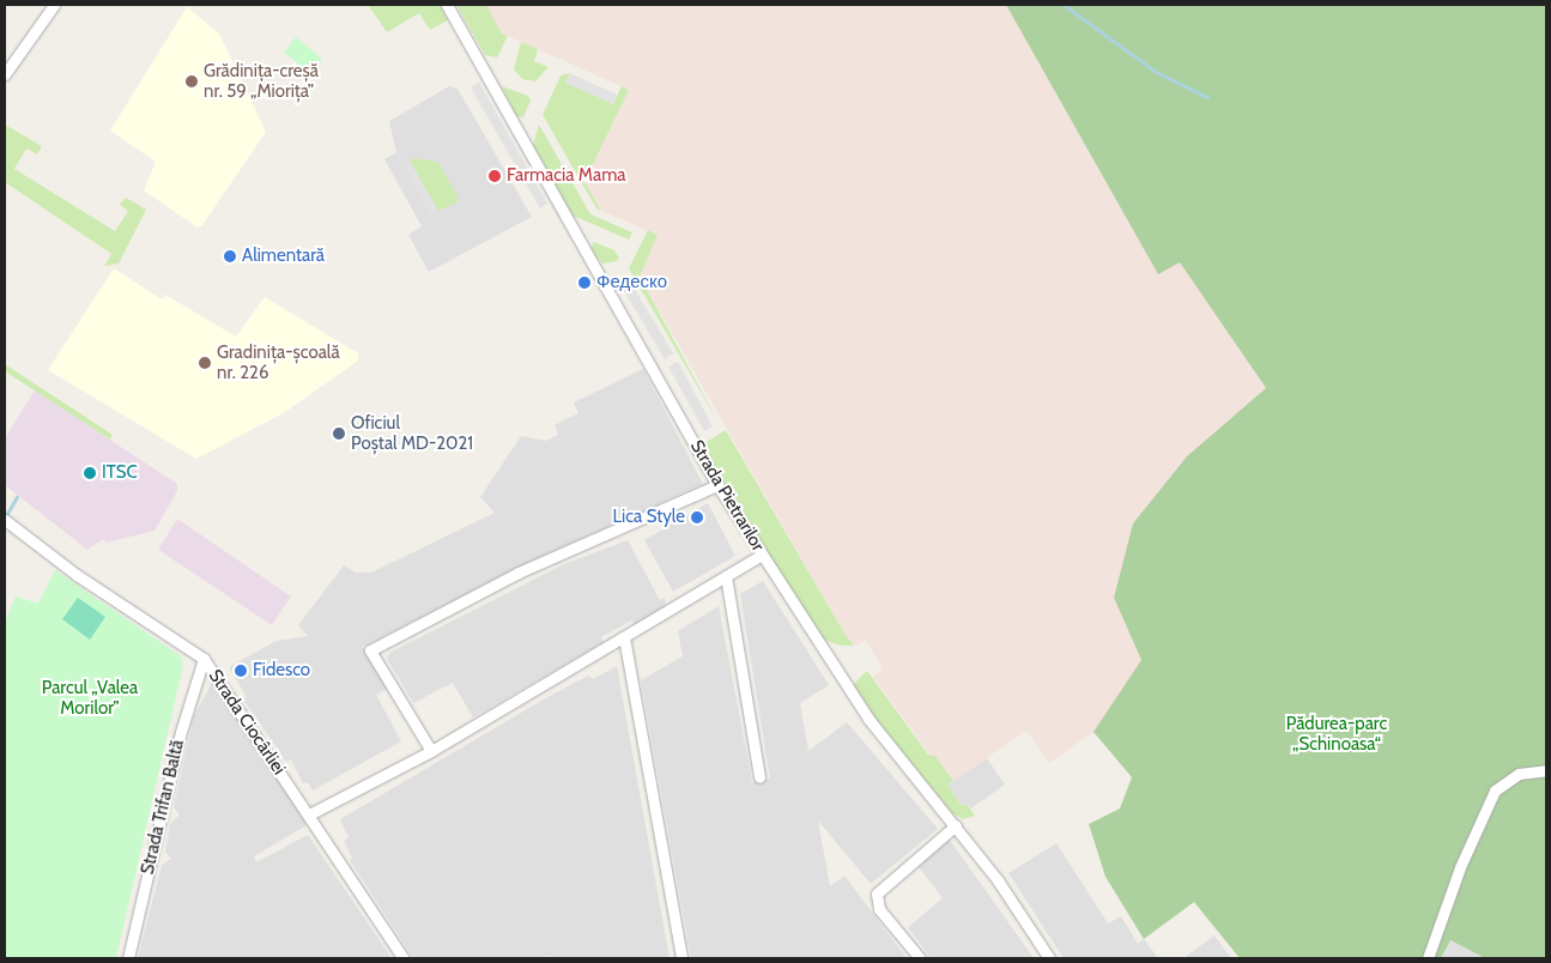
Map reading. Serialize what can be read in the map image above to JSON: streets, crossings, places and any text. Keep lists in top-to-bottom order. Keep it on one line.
{"streets":{"street":["Strada Pietrarilor","Strada Ciocârliei","Strada Trifan Baltă"]},"crossings":[["Strada Ciocârliei","Strada Trifan Baltă"]],"parks":["Parcul „Valea Morilor”","Pădurea-parc „Schinoasa“"],"places":["Grădinița-creșă nr. 59 „Miorița”","Farmacia Mama","Alimentară","Федеско","Gradinița-școală nr. 226","Oficiul Poștal MD-2021","ITSC","Lica Style","Fidesco"]}
